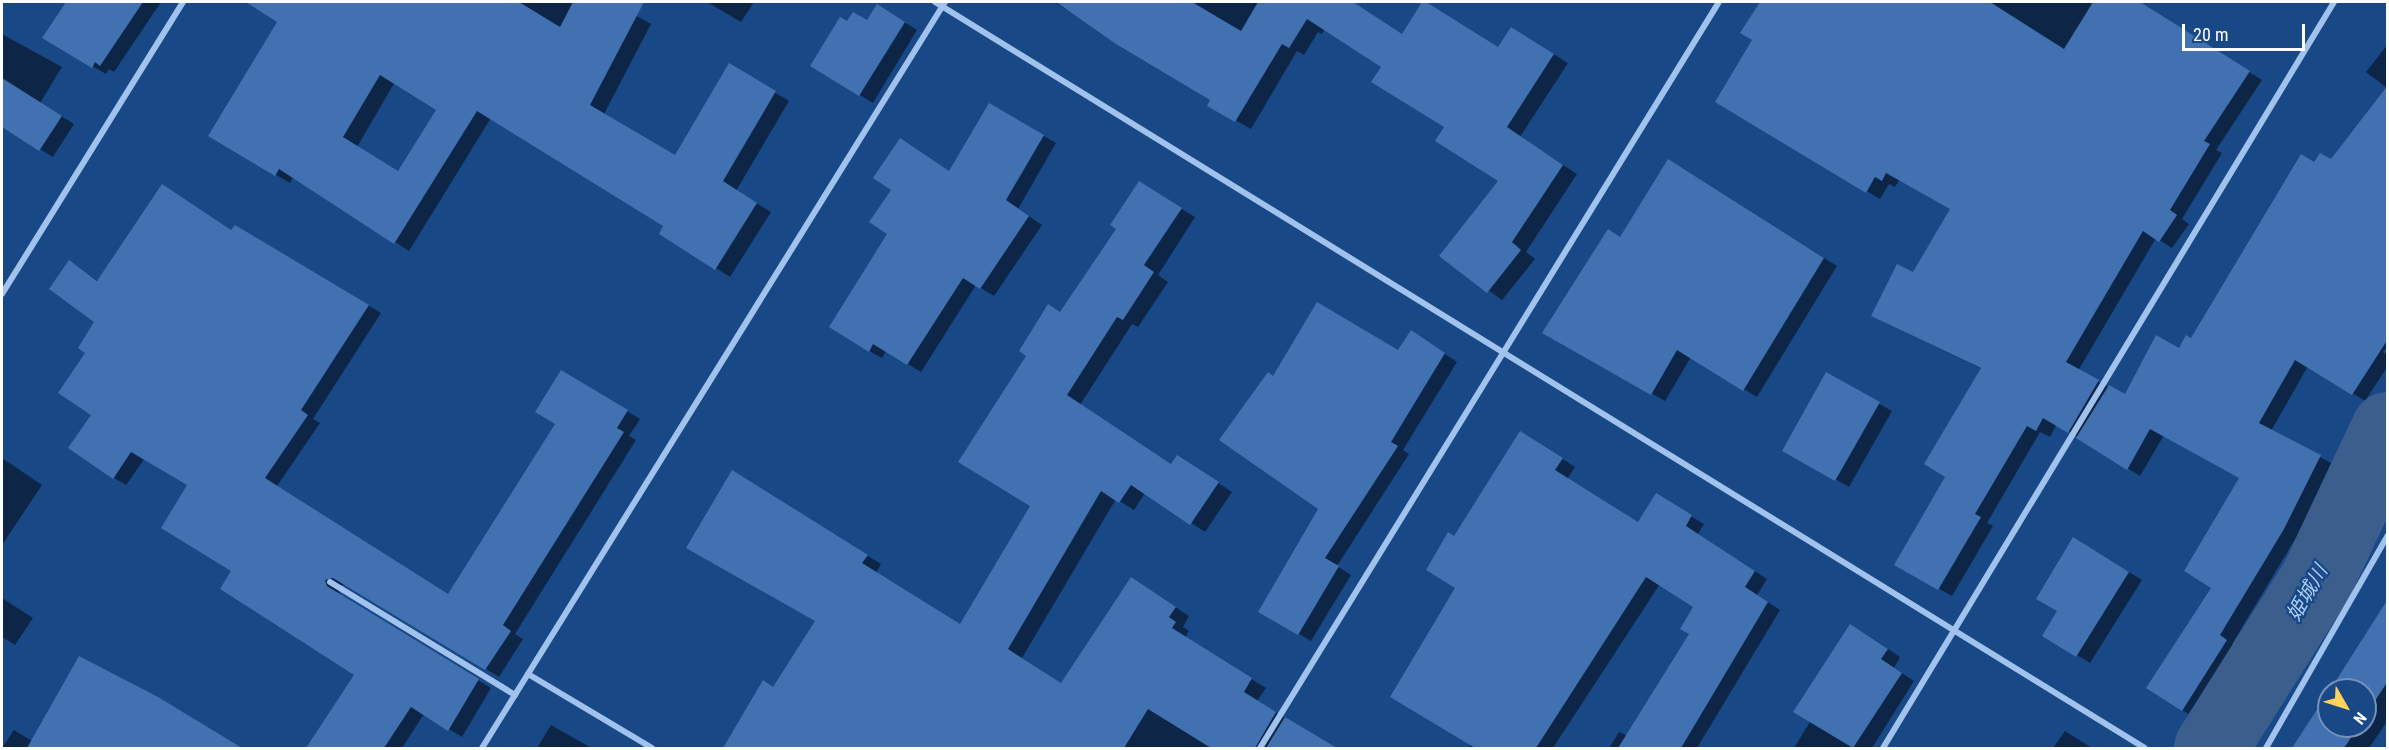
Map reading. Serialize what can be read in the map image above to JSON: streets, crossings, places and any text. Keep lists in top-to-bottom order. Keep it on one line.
{"water":["姫城川"],"scale_bar":"20 m","north":"bottom right"}
